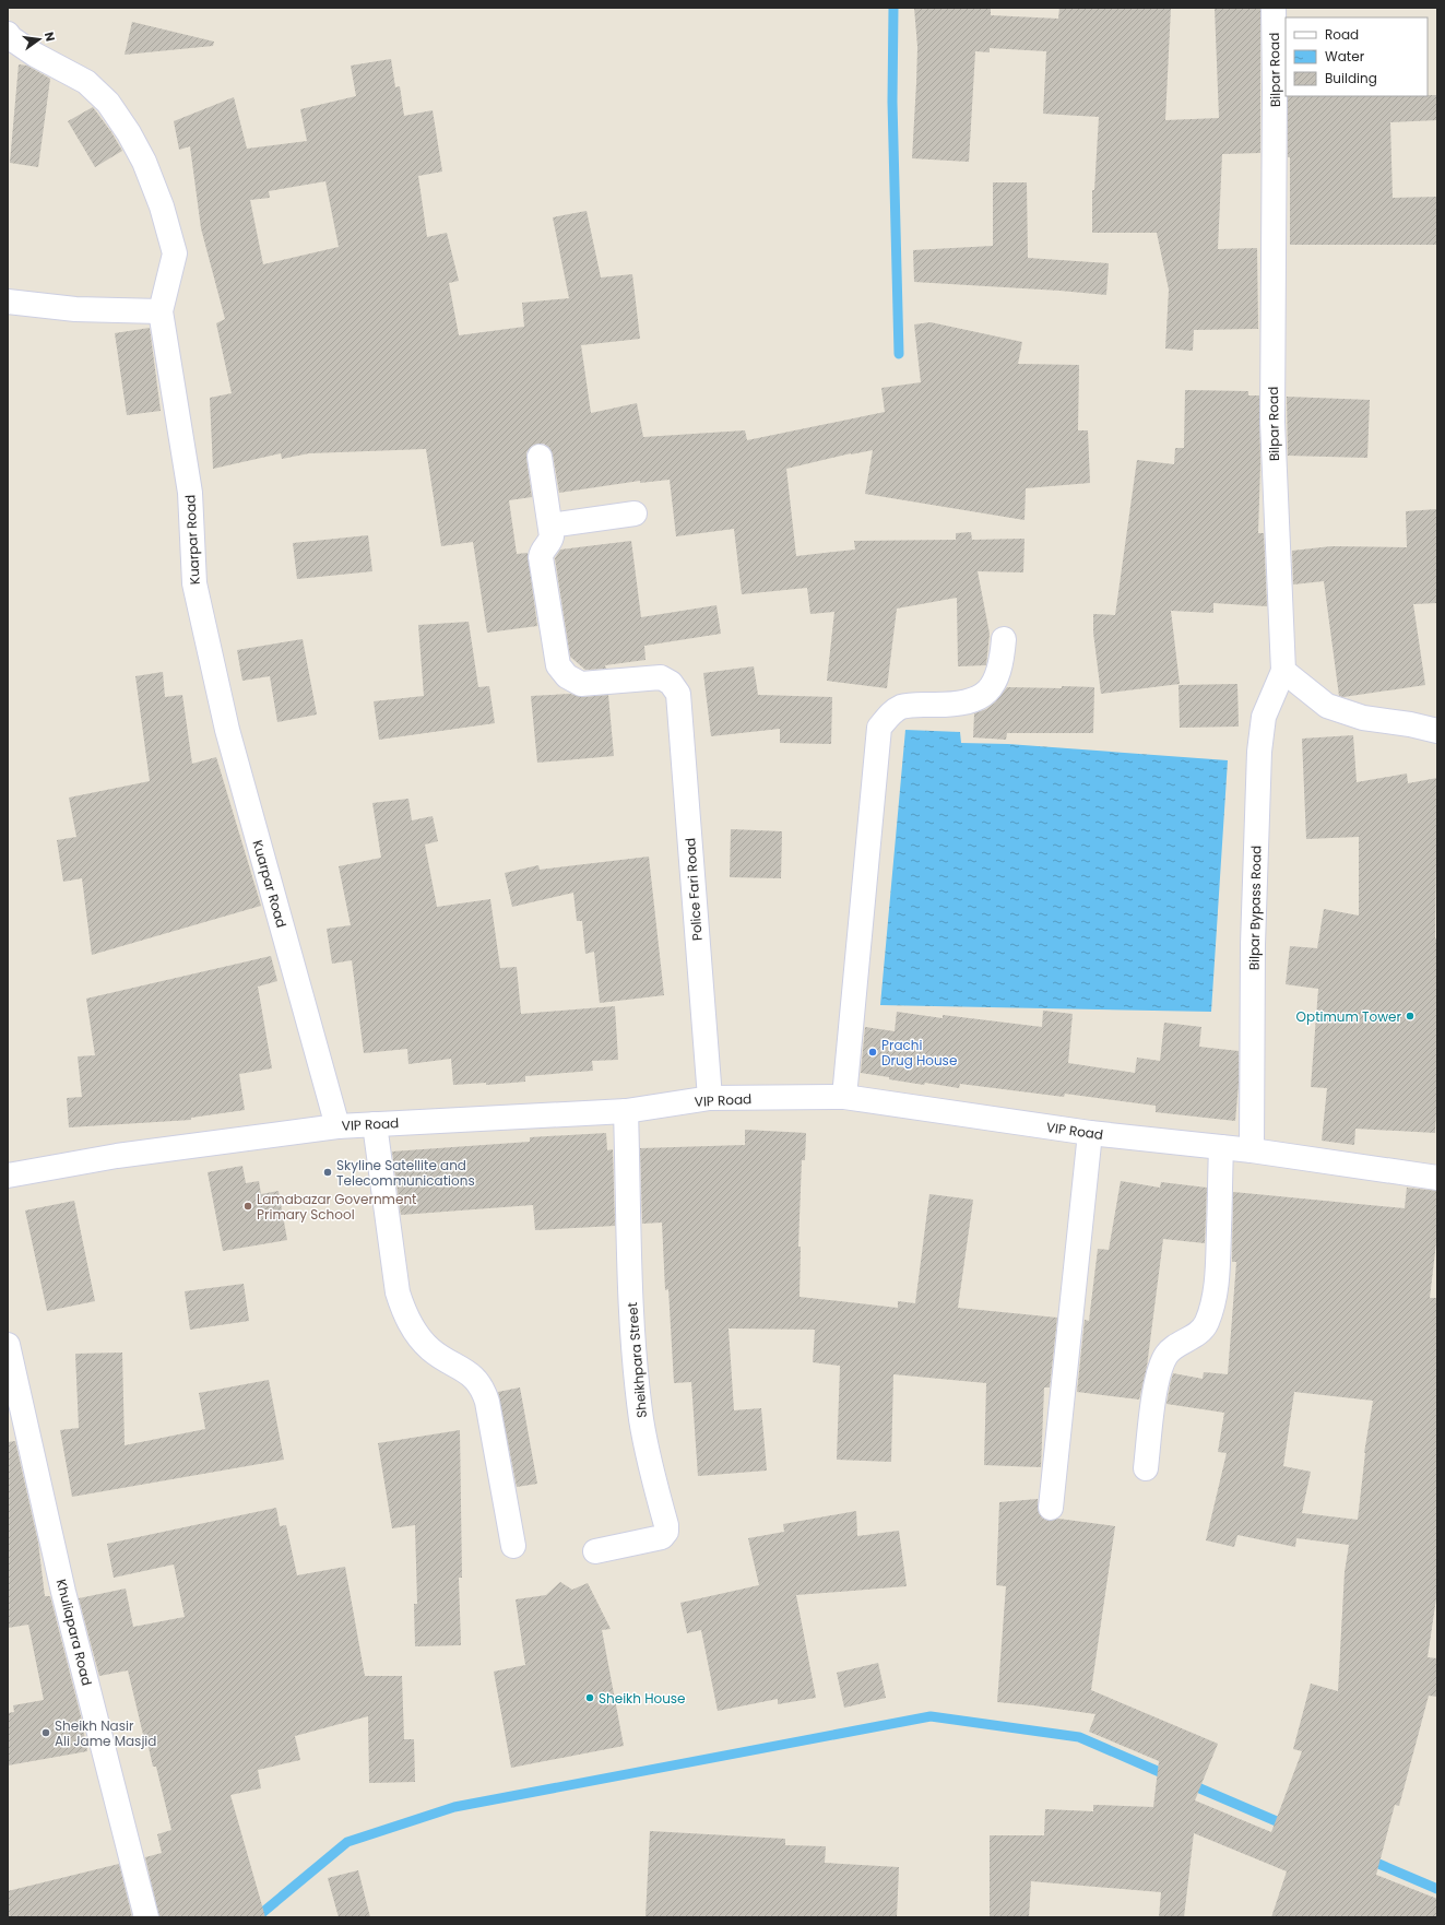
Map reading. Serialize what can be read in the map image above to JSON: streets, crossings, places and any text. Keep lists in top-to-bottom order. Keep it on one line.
{"streets":{"street":["Bilpar Road","Kuarpar Road","Police Fari Road","Bilpar Bypass Road","VIP Road","Sheikhpara Street","Khuliapara Road"]},"crossings":[["Bilpar Road","Bilpar Bypass Road"],["Kuarpar Road","VIP Road"],["Police Fari Road","VIP Road"],["Bilpar Bypass Road","VIP Road"],["VIP Road","Sheikhpara Street"]],"places":["Optimum Tower","Prachi Drug House","Skyline Satellite and Telecommunications","Lamabazar Government Primary School","Sheikh House","Sheikh Nasir Ali Jame Masjid"],"legend":["Road","Water","Building"],"north":"right"}
